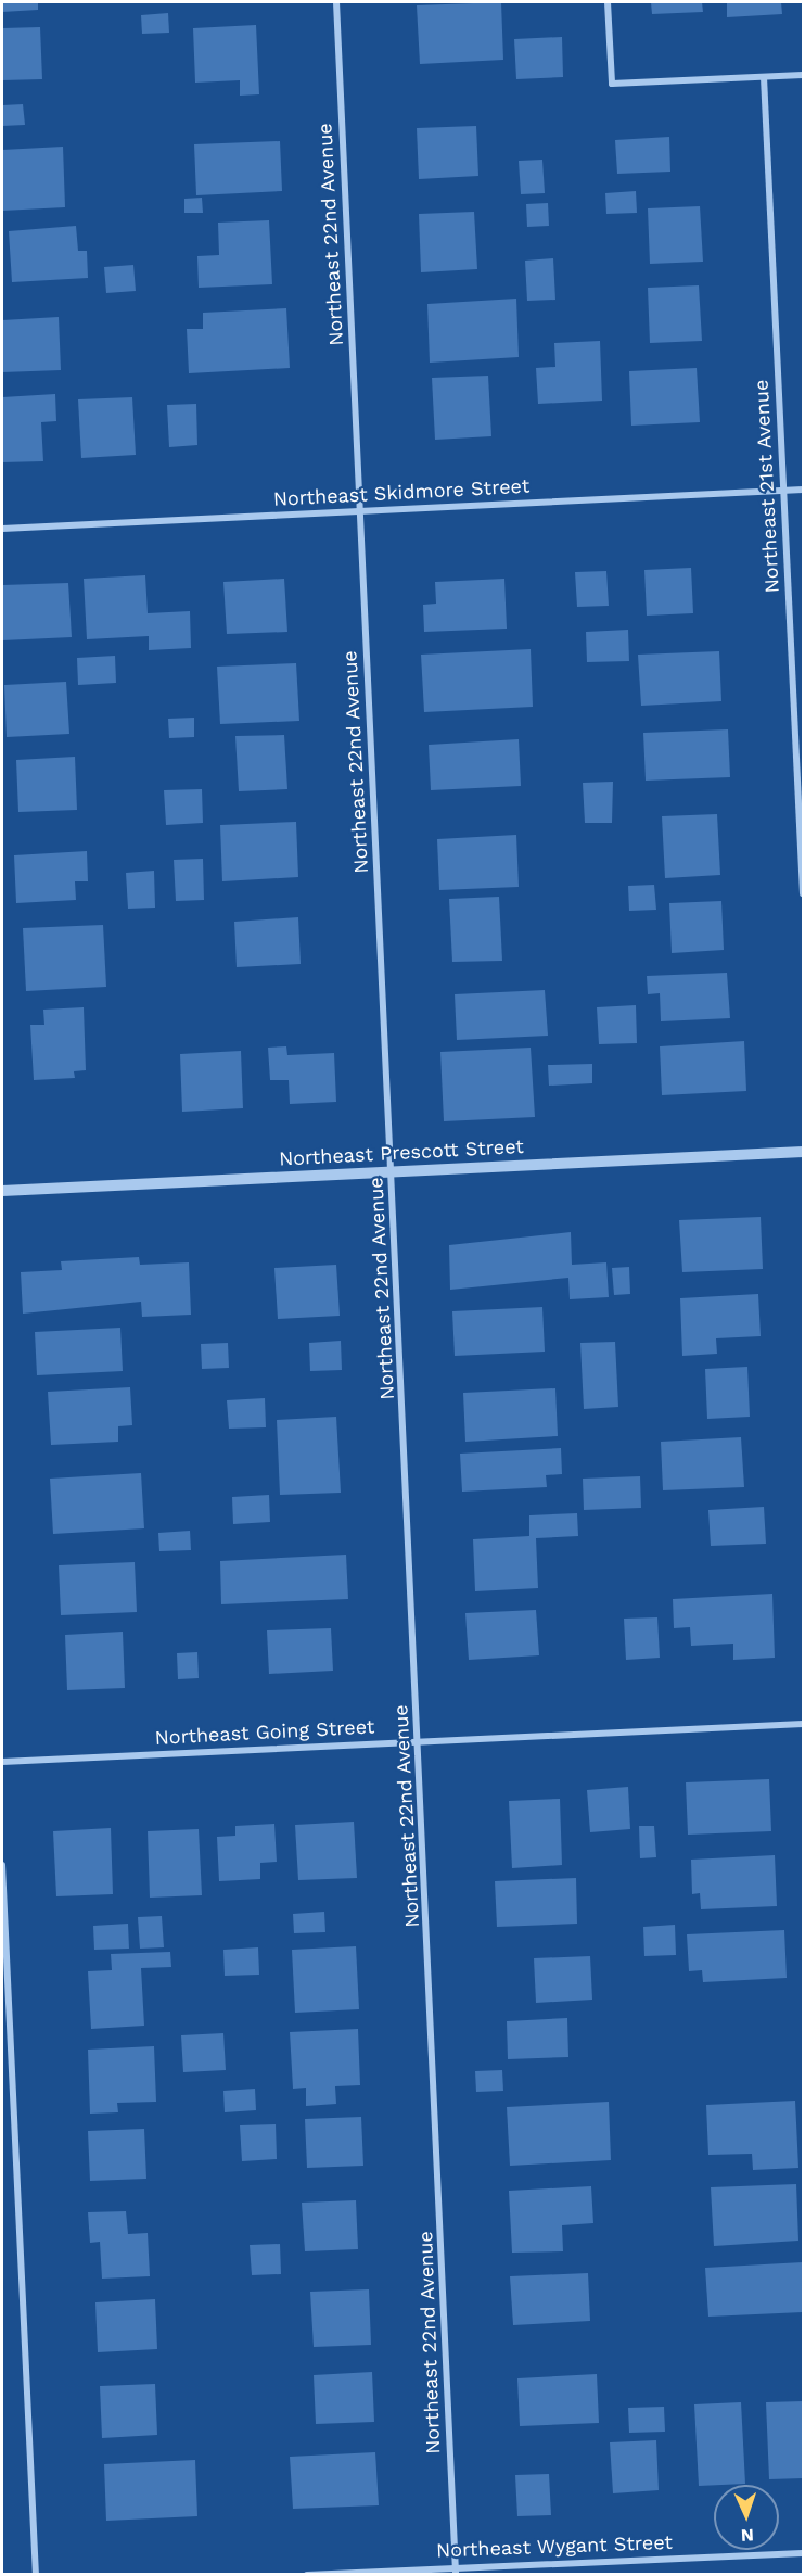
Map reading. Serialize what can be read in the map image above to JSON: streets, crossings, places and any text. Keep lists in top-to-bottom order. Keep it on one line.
{"streets":{"street":["Northeast 22nd Avenue","Northeast 21st Avenue","Northeast Skidmore Street","Northeast Prescott Street","Northeast Going Street","Northeast Wygant Street"]},"crossings":[["Northeast 22nd Avenue","Northeast Skidmore Street"],["Northeast 22nd Avenue","Northeast Prescott Street"],["Northeast 22nd Avenue","Northeast Going Street"],["Northeast 22nd Avenue","Northeast Wygant Street"],["Northeast 21st Avenue","Northeast Skidmore Street"]],"north":"bottom"}
